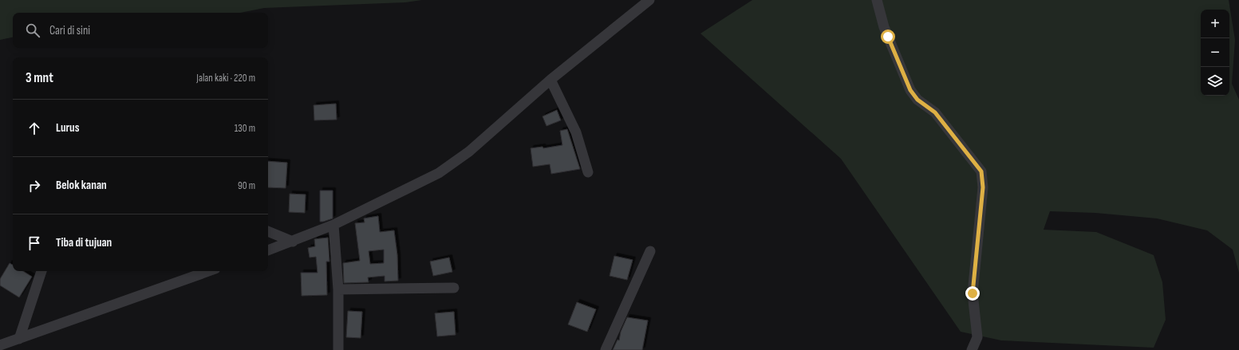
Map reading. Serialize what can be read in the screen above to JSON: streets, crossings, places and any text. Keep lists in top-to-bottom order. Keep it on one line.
{"page":{"map_buttons":["+","−"],"search":"Cari di sini","heading":["3 mnt","Jalan kaki · 220 m"],"list":[["Lurus","130 m"],["Belok kanan","90 m"],"Tiba di tujuan"]}}
